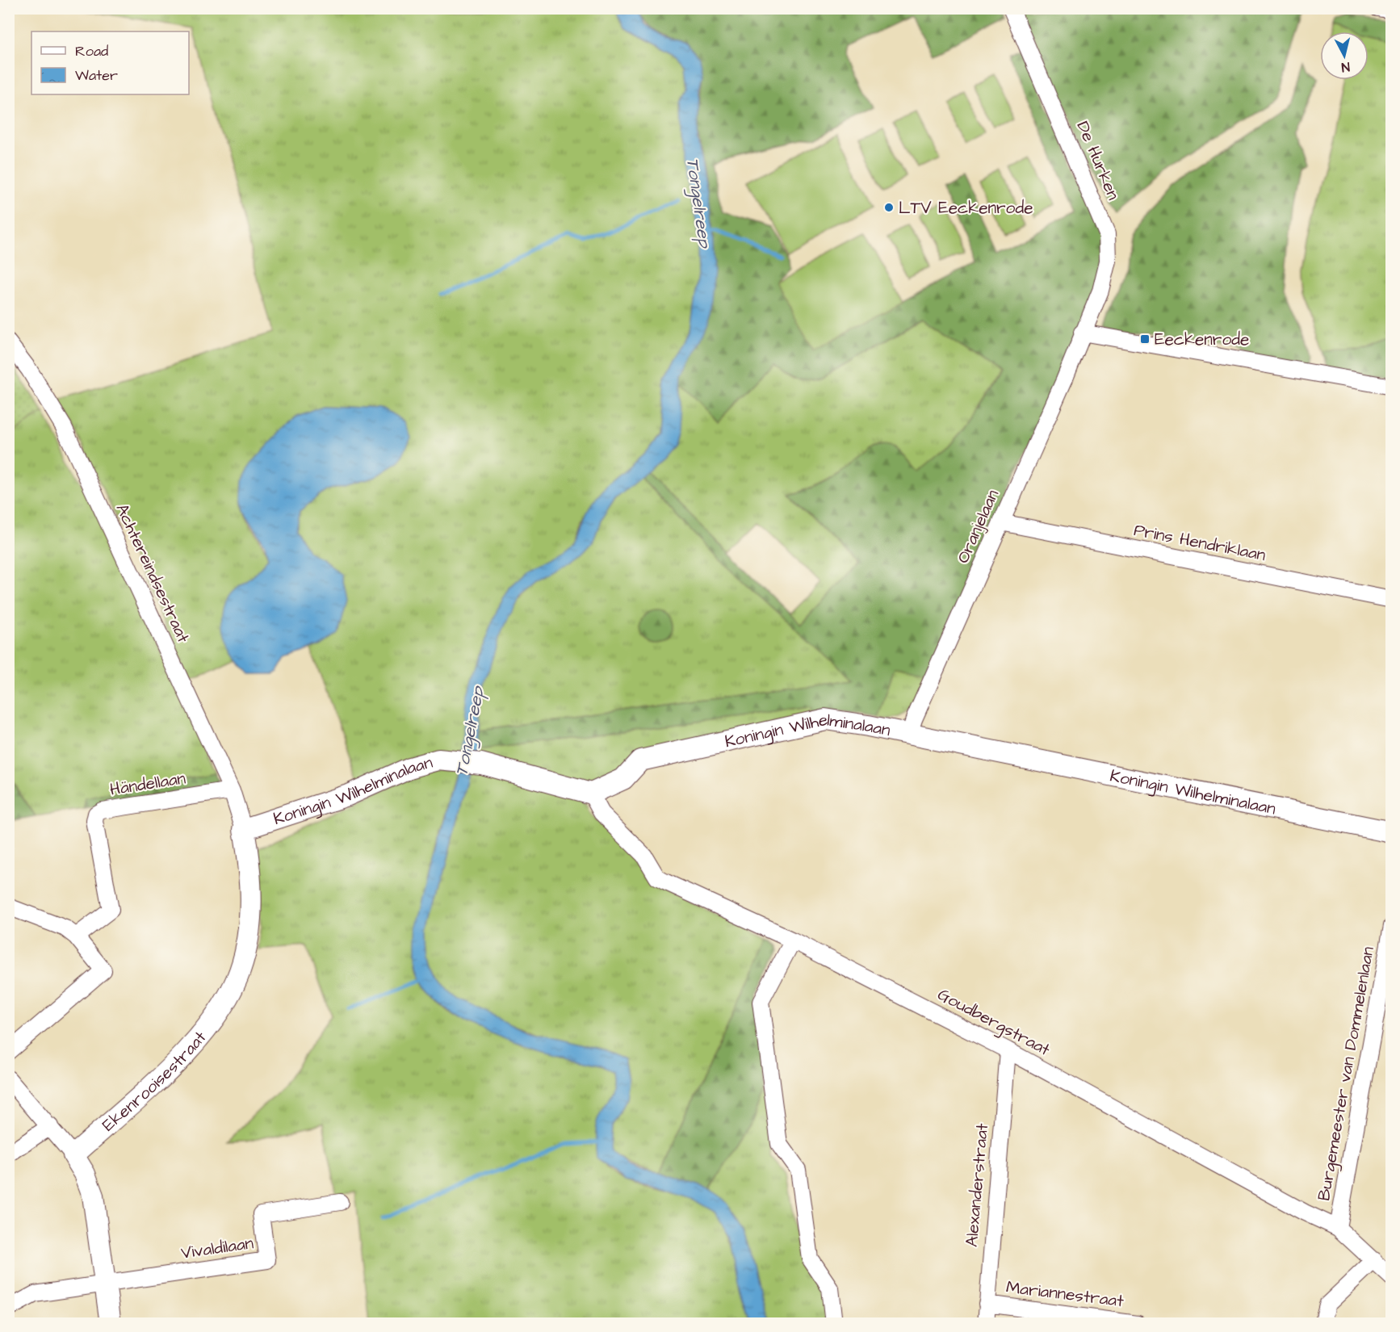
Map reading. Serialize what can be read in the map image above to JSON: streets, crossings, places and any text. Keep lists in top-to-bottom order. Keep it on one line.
{"streets":{"street":["De Hurken","Oranjelaan","Prins Hendriklaan","Achtereindsestraat","Koningin Wilhelminalaan","Händellaan","Goudbergstraat","Burgemeester van Dommelenlaan","Ekenrooisestraat","Alexanderstraat","Vivaldilaan","Mariannestraat"]},"crossings":[["De Hurken","Oranjelaan"],["Oranjelaan","Prins Hendriklaan"],["Oranjelaan","Koningin Wilhelminalaan"],["Achtereindsestraat","Koningin Wilhelminalaan"],["Achtereindsestraat","Händellaan"],["Achtereindsestraat","Ekenrooisestraat"],["Koningin Wilhelminalaan","Goudbergstraat"],["Koningin Wilhelminalaan","Ekenrooisestraat"],["Goudbergstraat","Burgemeester van Dommelenlaan"],["Goudbergstraat","Alexanderstraat"],["Alexanderstraat","Mariannestraat"]],"water":["Tongelreep"],"places":{"other":["LTV Eeckenrode"],"transit":["Eeckenrode"]},"legend":["Road","Water"],"north":"bottom"}
